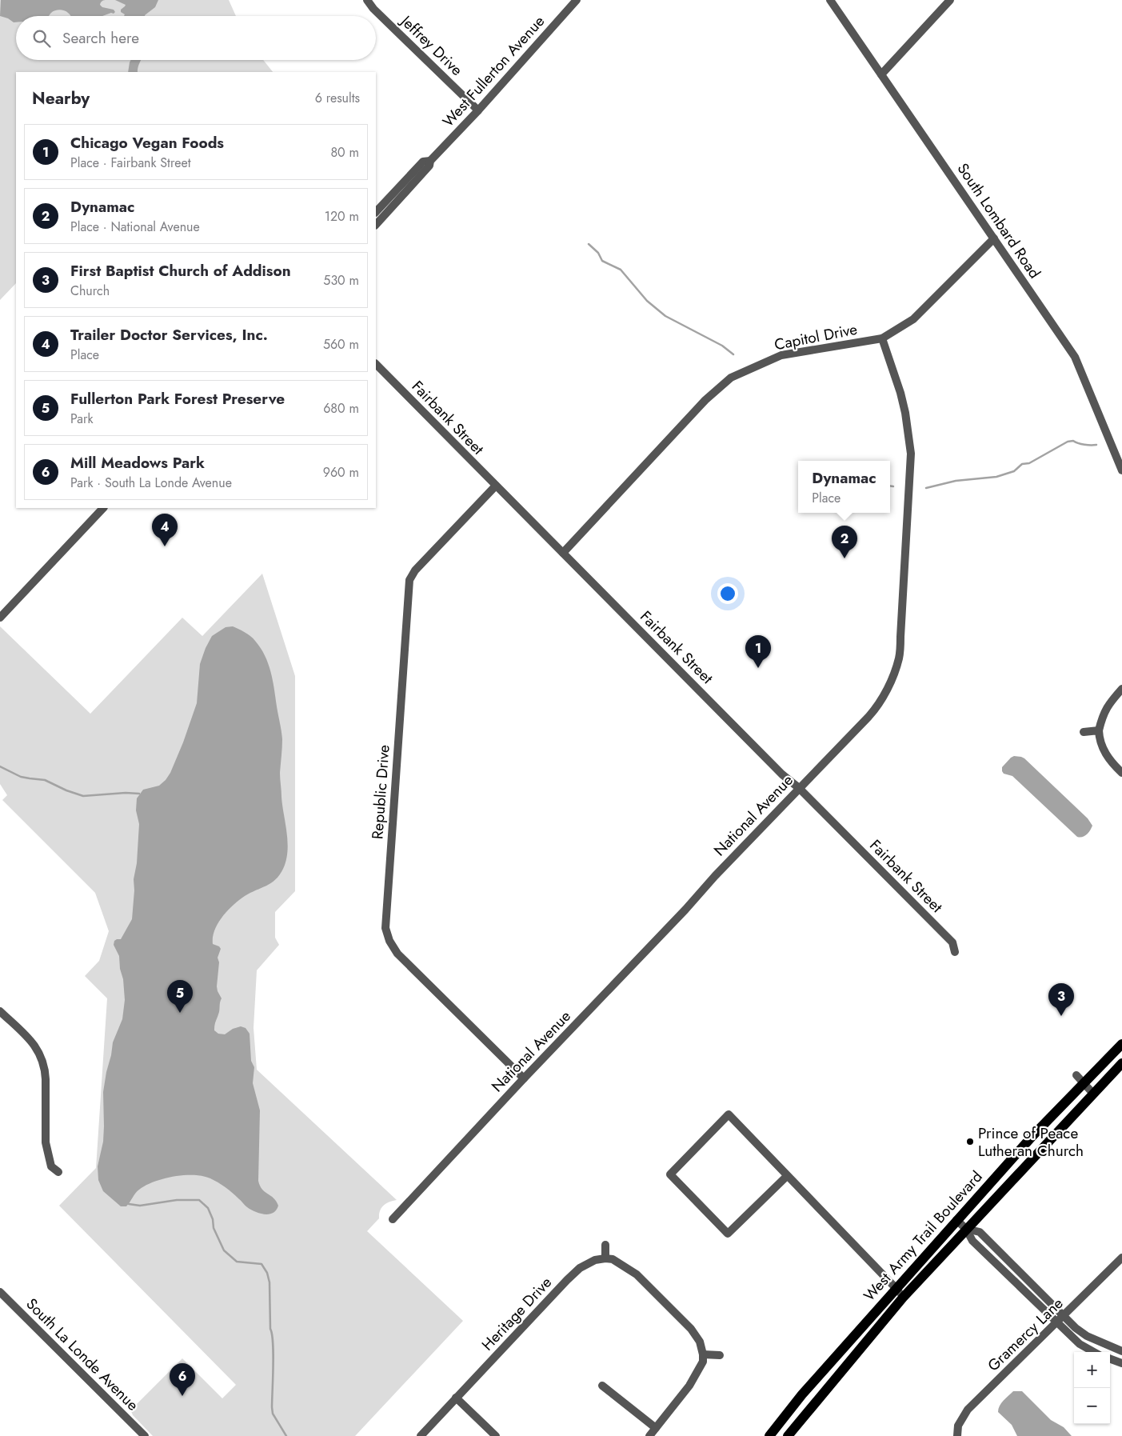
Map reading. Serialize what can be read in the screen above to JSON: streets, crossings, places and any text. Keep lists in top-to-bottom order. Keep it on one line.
{"streets":{"main road":["West Army Trail Boulevard"],"street":["Jeffrey Drive","West Fullerton Avenue","South Lombard Road","Capitol Drive","Fairbank Street","Republic Drive","National Avenue","Heritage Drive","Gramercy Lane","South La Londe Avenue"]},"crossings":[["Jeffrey Drive","West Fullerton Avenue"],["South Lombard Road","Capitol Drive"],["Capitol Drive","Fairbank Street"],["Capitol Drive","National Avenue"],["Fairbank Street","Republic Drive"],["Fairbank Street","National Avenue"],["Republic Drive","National Avenue"]],"places":["Prince of Peace Lutheran Church"],"page":{"search":"Search here","heading":["Nearby","6 results"],"list":[{"mark":"1","name":"Chicago Vegan Foods","note":"Place · Fairbank Street","value":"80 m"},{"mark":"2","name":"Dynamac","note":"Place · National Avenue","value":"120 m"},{"mark":"3","name":"First Baptist Church of Addison","note":"Church","value":"530 m"},{"mark":"4","name":"Trailer Doctor Services, Inc.","note":"Place","value":"560 m"},{"mark":"5","name":"Fullerton Park Forest Preserve","note":"Park","value":"680 m"},{"mark":"6","name":"Mill Meadows Park","note":"Park · South La Londe Avenue","value":"960 m"}],"popup":["Dynamac","Place"],"pins":["4","2","1","5","3","6"],"map_buttons":["+","−"]}}
